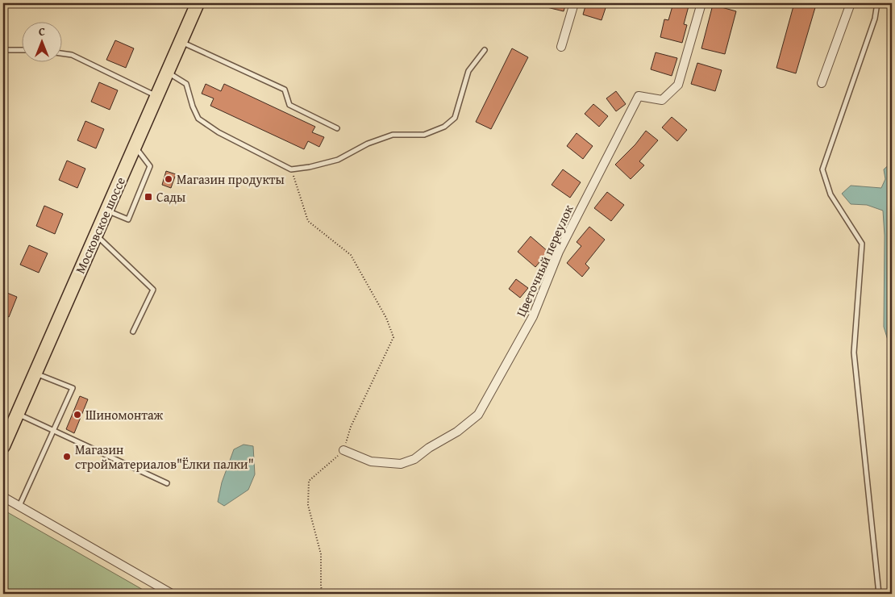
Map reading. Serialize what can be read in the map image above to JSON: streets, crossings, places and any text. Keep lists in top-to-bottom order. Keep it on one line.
{"streets":{"main road":["Московское шоссе"],"street":["Цветочный переулок"]},"places":{"other":["Магазин продукты","Шиномонтаж","Магазин стройматериалов\"Ёлки палки\""],"transit":["Сады"]},"north":"top"}
